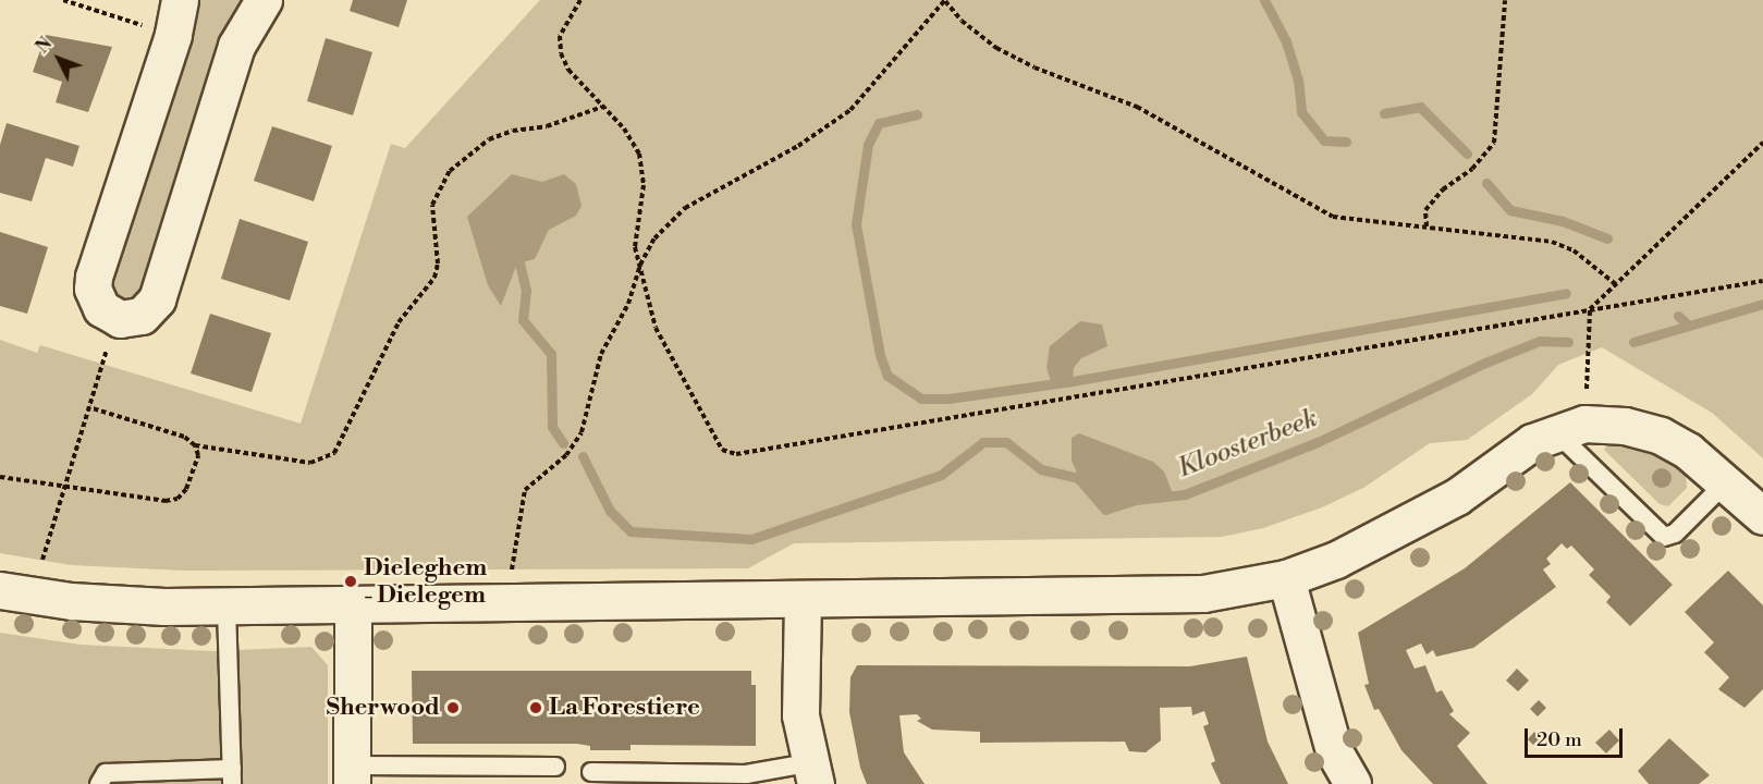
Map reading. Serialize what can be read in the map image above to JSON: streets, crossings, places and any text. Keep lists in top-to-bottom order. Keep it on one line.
{"water":["Kloosterbeek"],"places":["Dieleghem - Dielegem","Sherwood","La Forestiere"],"scale_bar":"20 m","north":"top left"}
